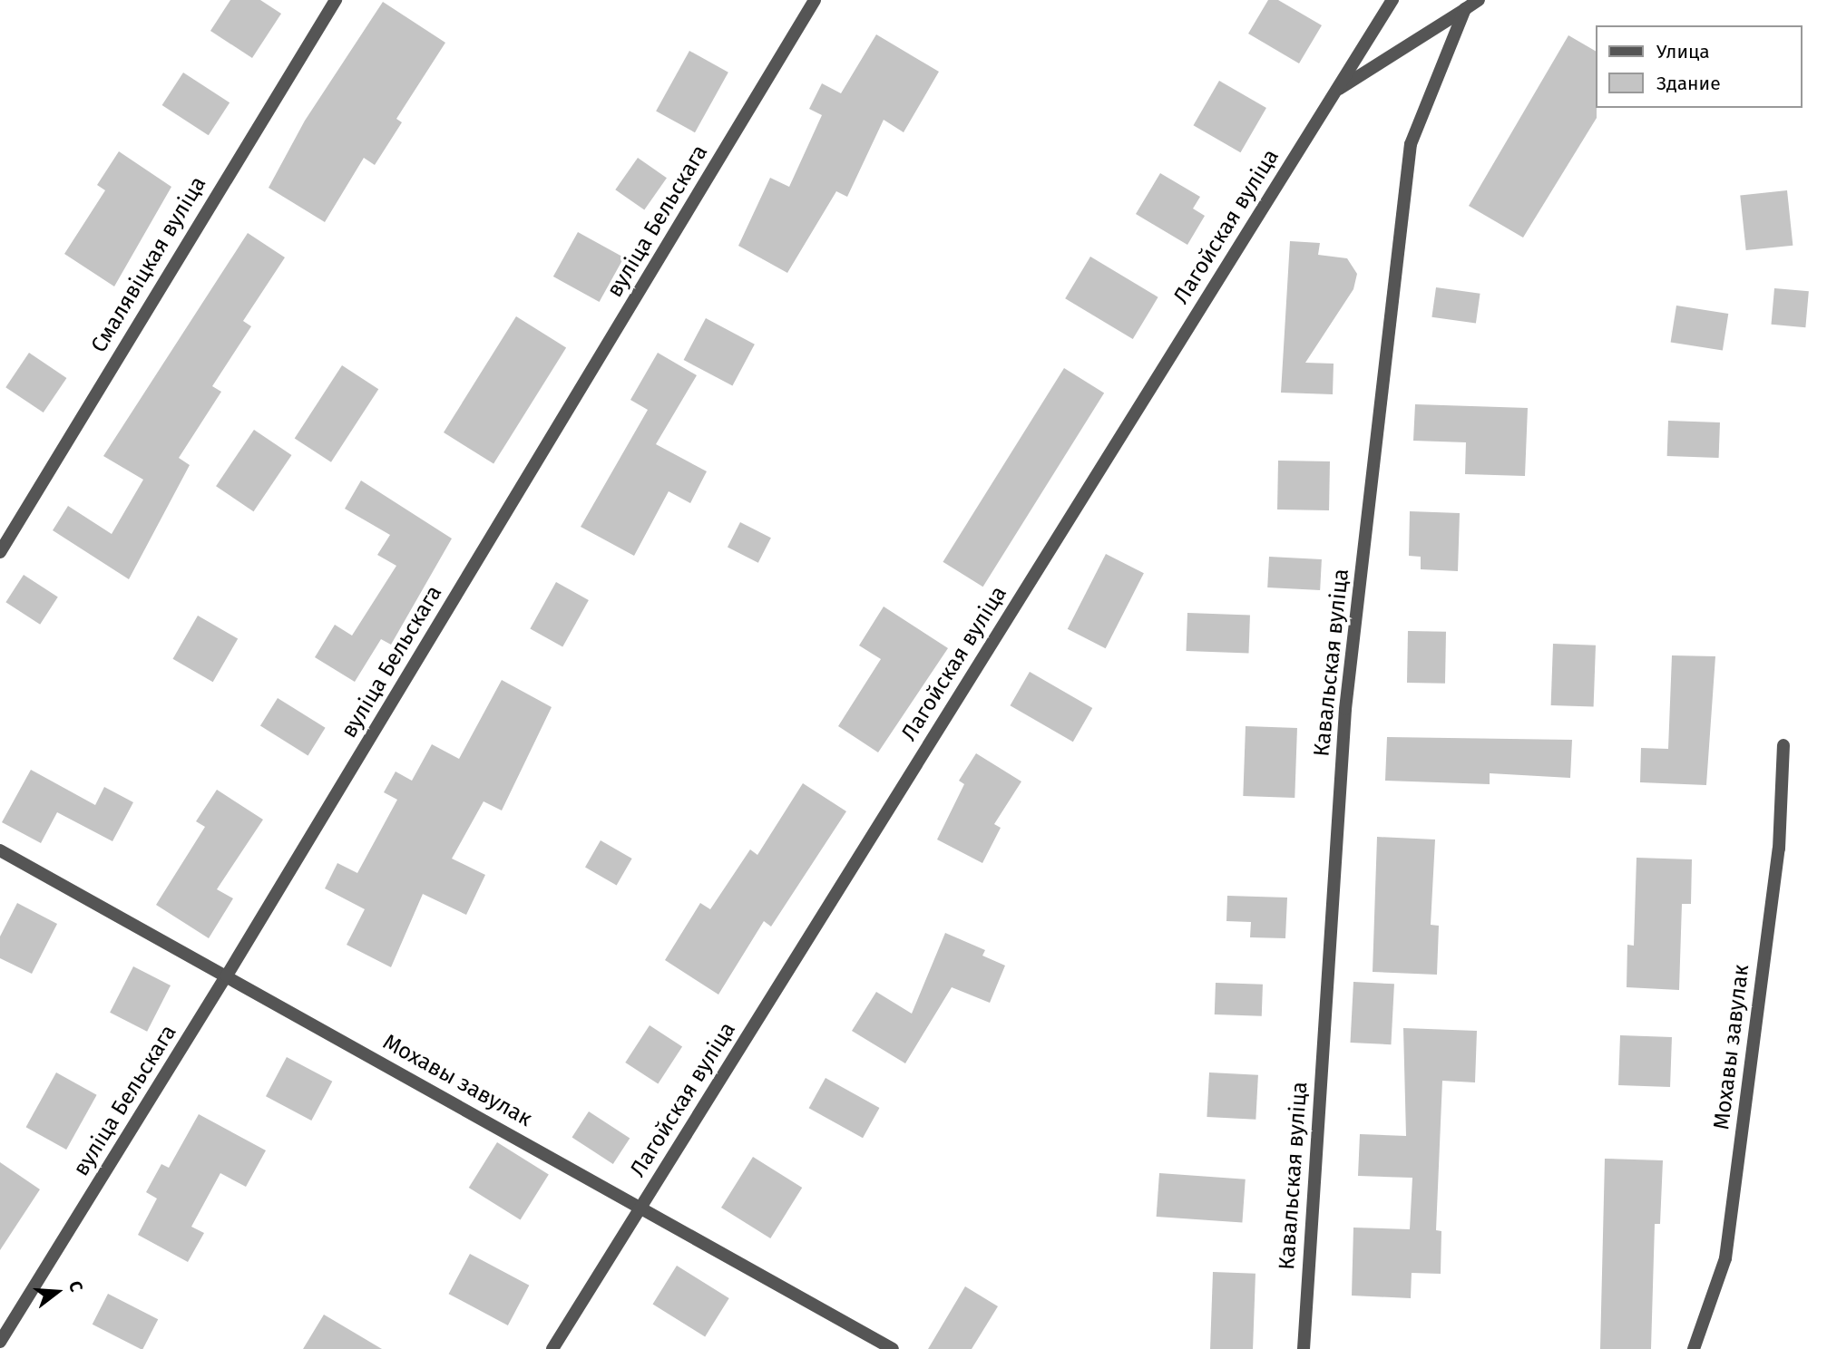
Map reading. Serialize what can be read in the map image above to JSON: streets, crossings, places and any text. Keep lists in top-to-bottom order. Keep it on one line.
{"streets":{"street":["вуліца Бельскага","Лагойская вуліца","Смалявіцкая вуліца","Кавальская вуліца","Мохавы завулак"]},"crossings":[["вуліца Бельскага","Мохавы завулак"],["Лагойская вуліца","Мохавы завулак"]],"legend":["Улица","Здание"],"north":"right"}
